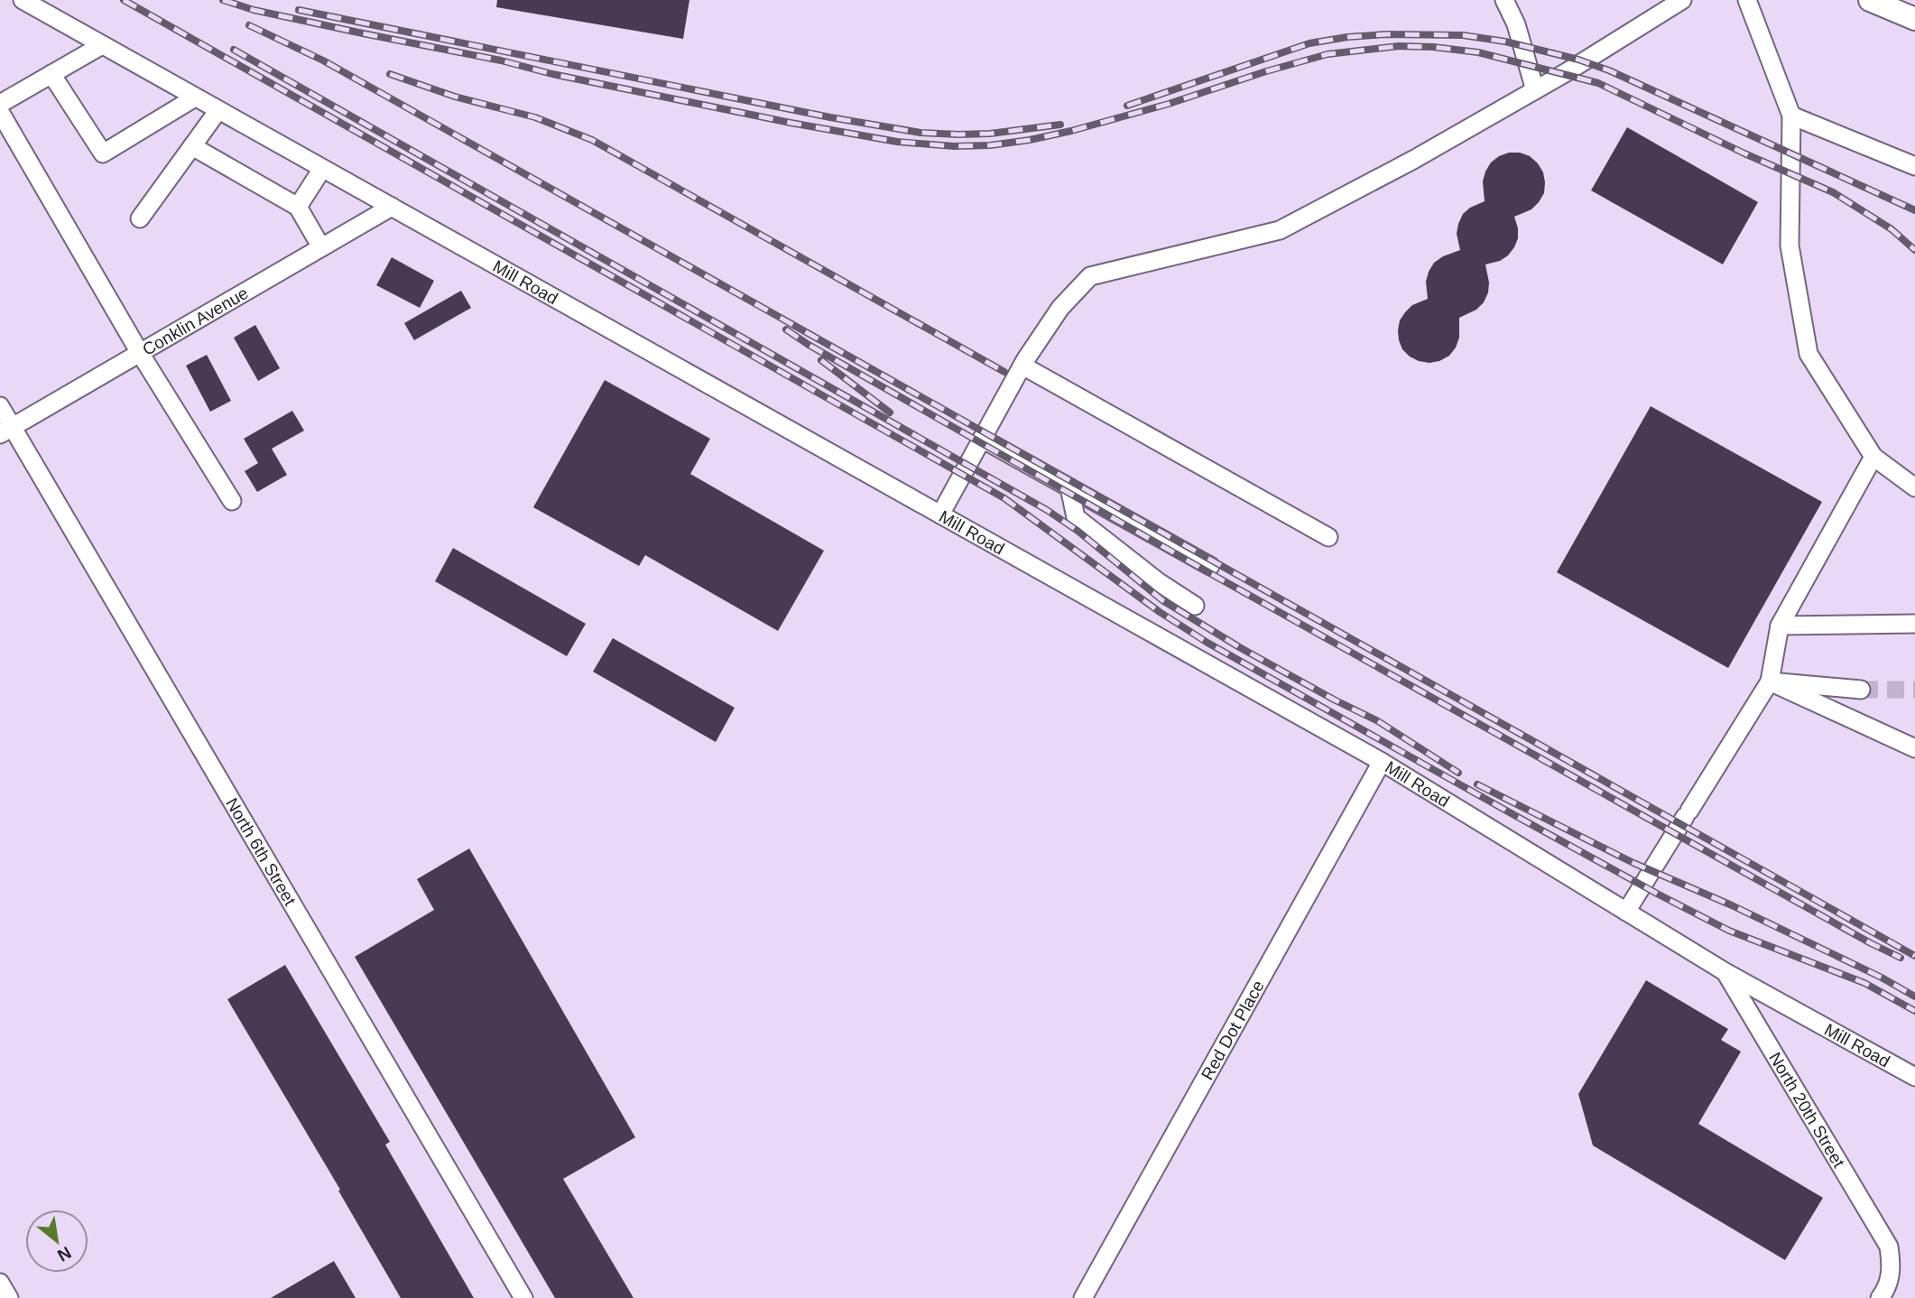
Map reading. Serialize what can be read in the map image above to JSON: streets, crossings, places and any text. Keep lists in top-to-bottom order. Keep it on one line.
{"streets":{"street":["Mill Road","Conklin Avenue","North 6th Street","Red Dot Place","North 20th Street"]},"crossings":[["Mill Road","Conklin Avenue"],["Mill Road","Red Dot Place"],["Mill Road","North 20th Street"],["Conklin Avenue","North 6th Street"]],"north":"bottom right"}
